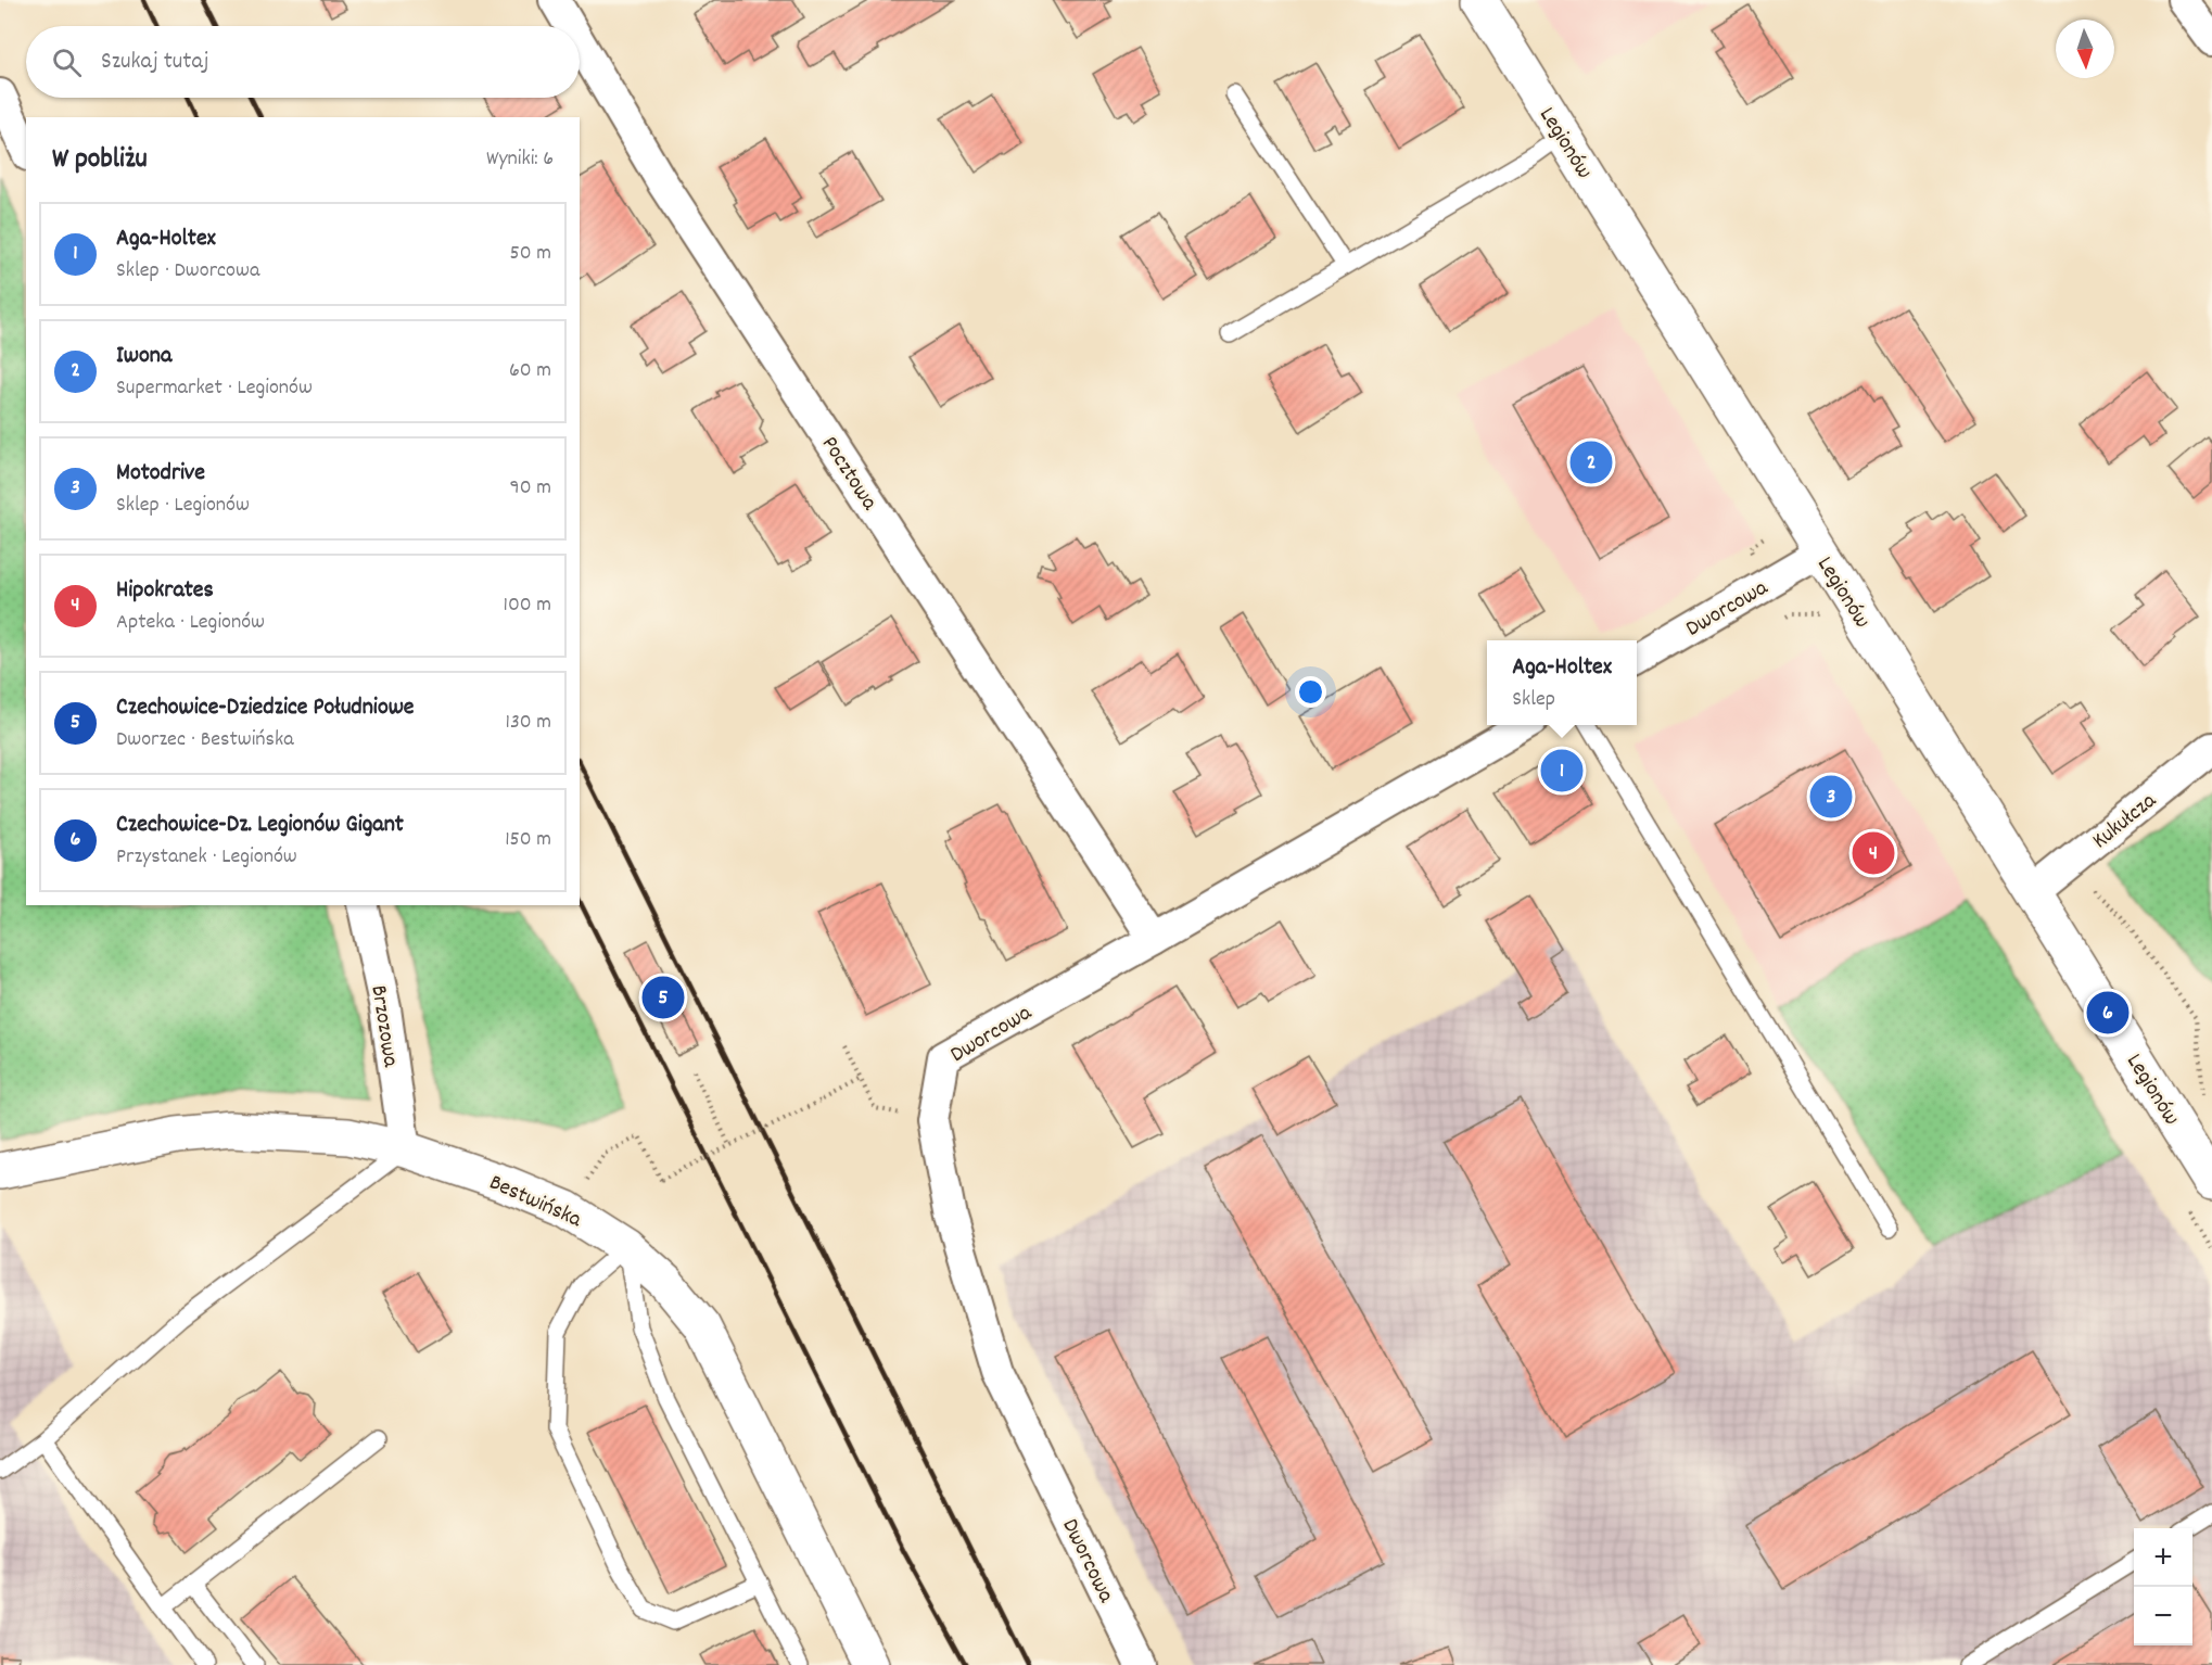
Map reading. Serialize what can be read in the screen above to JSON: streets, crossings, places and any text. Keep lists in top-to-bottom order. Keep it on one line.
{"streets":{"street":["Legionów","Pocztowa","Dworcowa","Kukułcza","Brzozowa","Bestwińska"]},"crossings":[["Legionów","Dworcowa"],["Legionów","Kukułcza"],["Pocztowa","Dworcowa"],["Brzozowa","Bestwińska"]],"north":"bottom","page":{"search":"Szukaj tutaj","heading":["W pobliżu","Wyniki: 6"],"list":[{"mark":"1","name":"Aga-Holtex","note":"Sklep · Dworcowa","value":"50 m"},{"mark":"2","name":"Iwona","note":"Supermarket · Legionów","value":"60 m"},{"mark":"3","name":"Motodrive","note":"Sklep · Legionów","value":"90 m"},{"mark":"4","name":"Hipokrates","note":"Apteka · Legionów","value":"100 m"},{"mark":"5","name":"Czechowice-Dziedzice Południowe","note":"Dworzec · Bestwińska","value":"130 m"},{"mark":"6","name":"Czechowice-Dz. Legionów Gigant","note":"Przystanek · Legionów","value":"150 m"}],"pins":["2","1","3","4","5","6"],"popup":["Aga-Holtex","Sklep"],"map_buttons":["+","−"]}}
